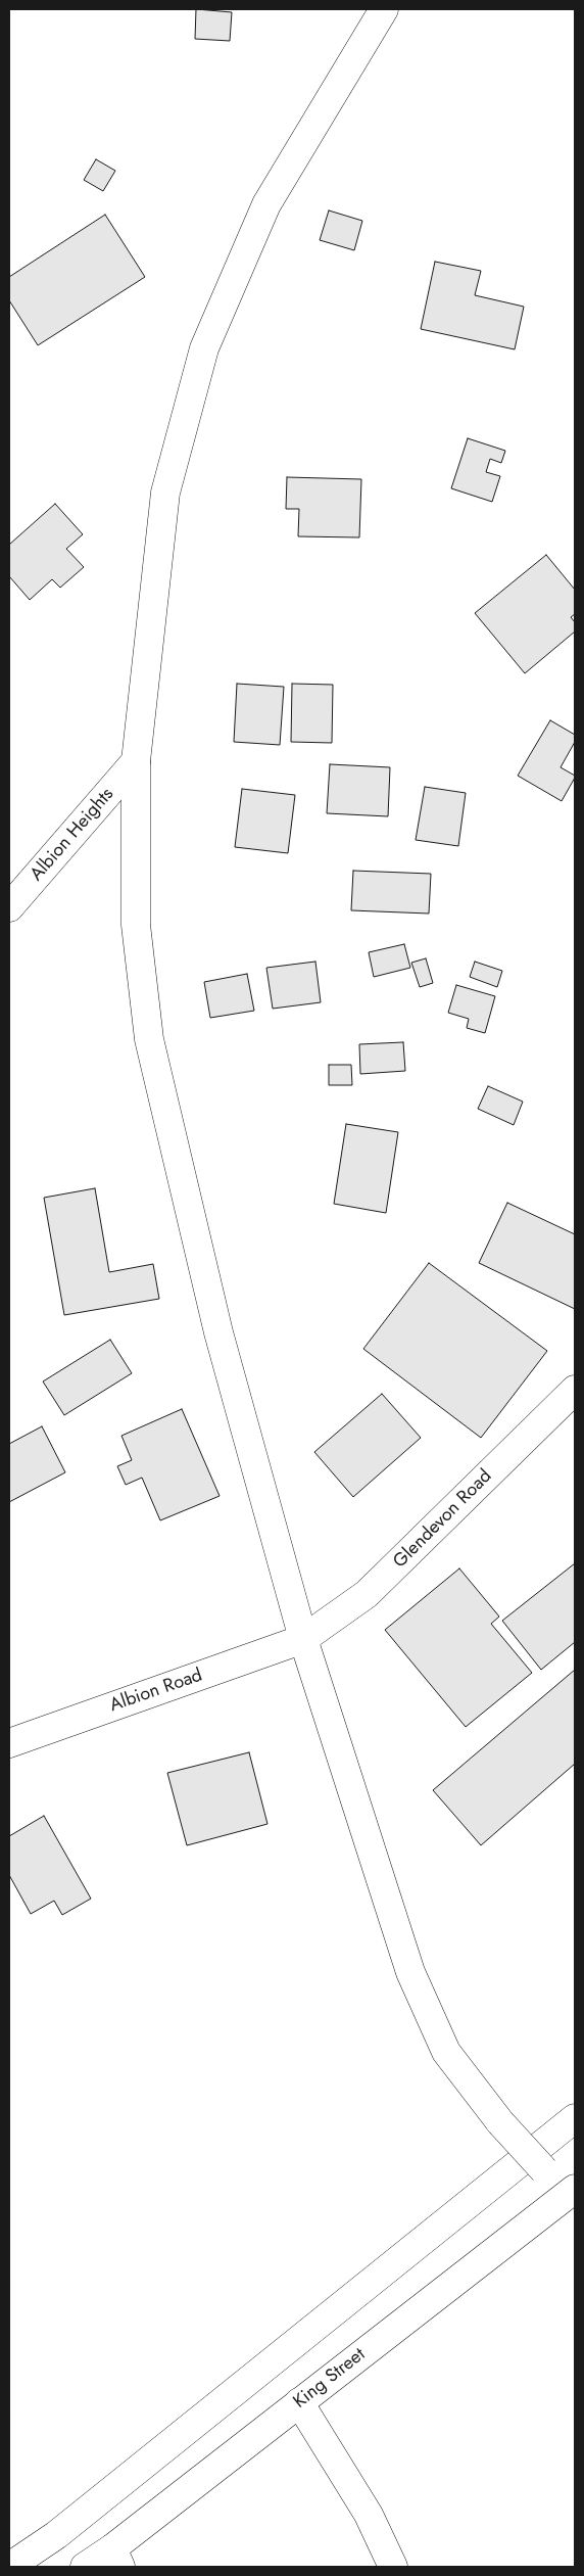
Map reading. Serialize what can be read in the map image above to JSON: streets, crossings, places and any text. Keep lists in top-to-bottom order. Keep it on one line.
{"streets":{"street":["Albion Heights","Glendevon Road","Albion Road","King Street"]},"crossings":[["Glendevon Road","Albion Road"]]}
